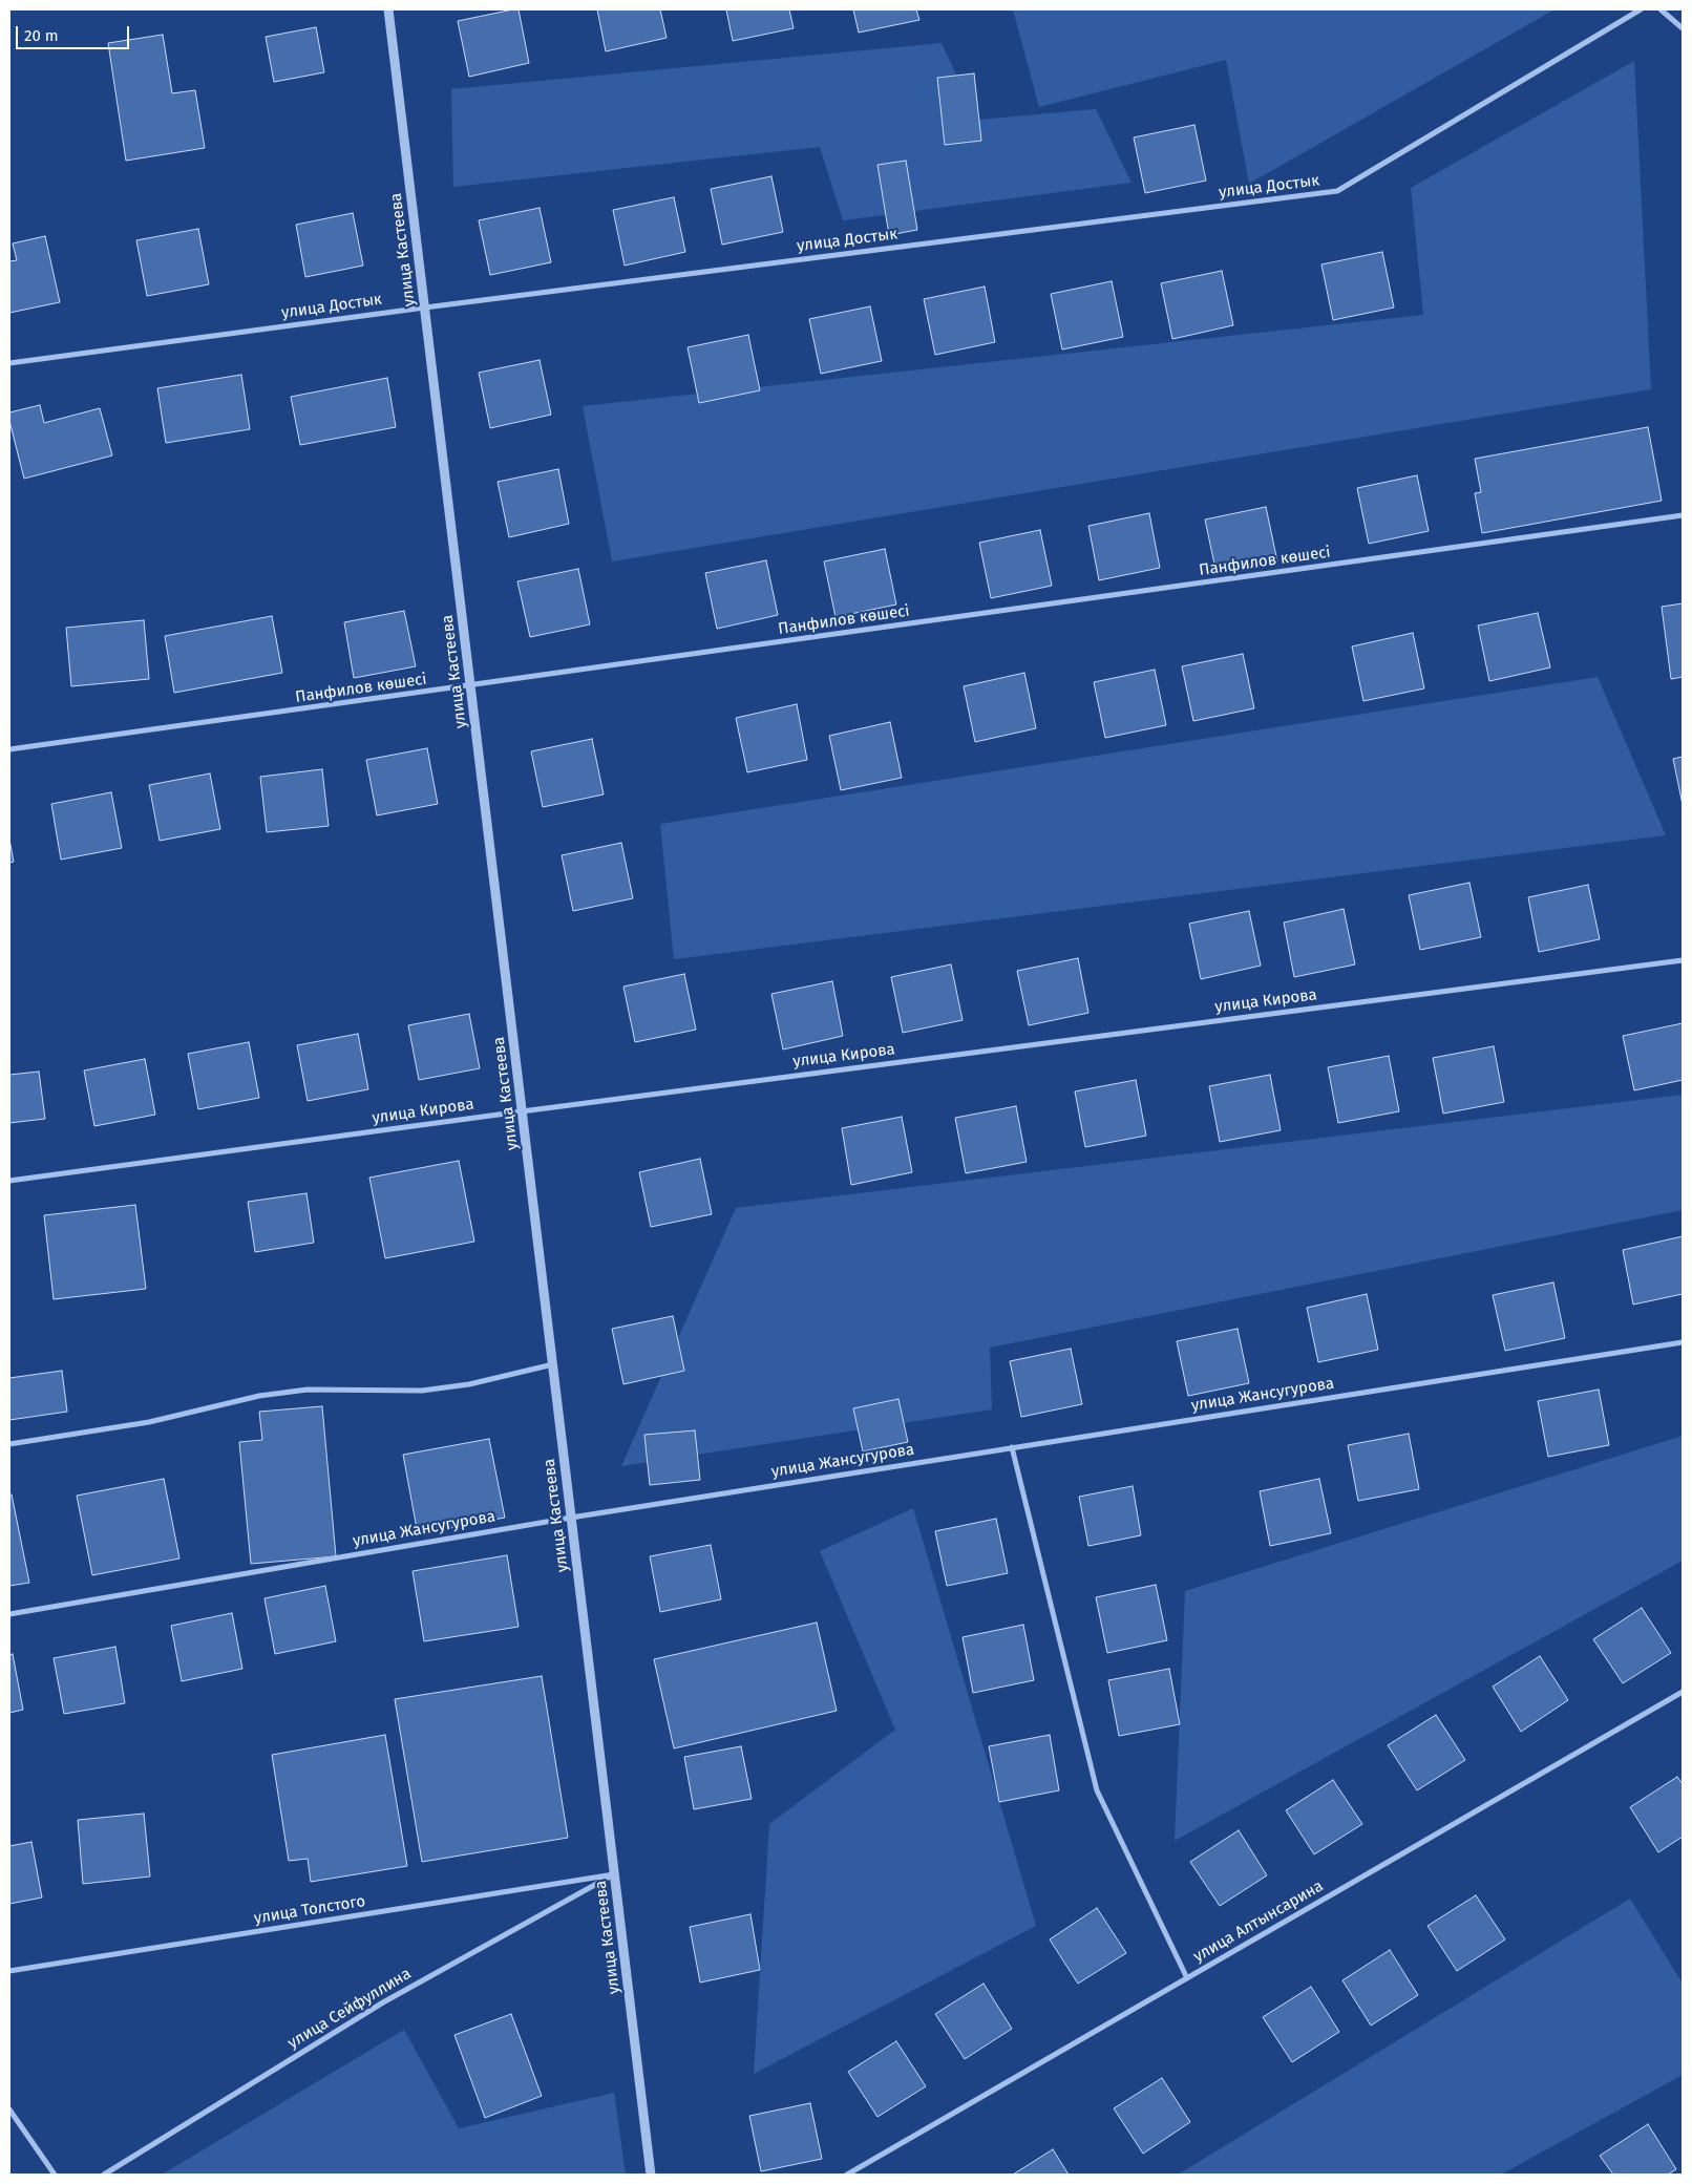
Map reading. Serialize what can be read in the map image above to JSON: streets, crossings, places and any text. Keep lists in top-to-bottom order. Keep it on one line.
{"streets":{"street":["улица Достык","улица Кастеева","Панфилов көшесі","улица Кирова","улица Жансугурова","улица Толстого","улица Алтынсарина","улица Сейфуллина"]},"crossings":[["улица Достык","улица Кастеева"],["улица Кастеева","Панфилов көшесі"],["улица Кастеева","улица Кирова"],["улица Кастеева","улица Жансугурова"],["улица Кастеева","улица Толстого"],["улица Кастеева","улица Сейфуллина"],["улица Толстого","улица Сейфуллина"]],"scale_bar":"20 m"}
